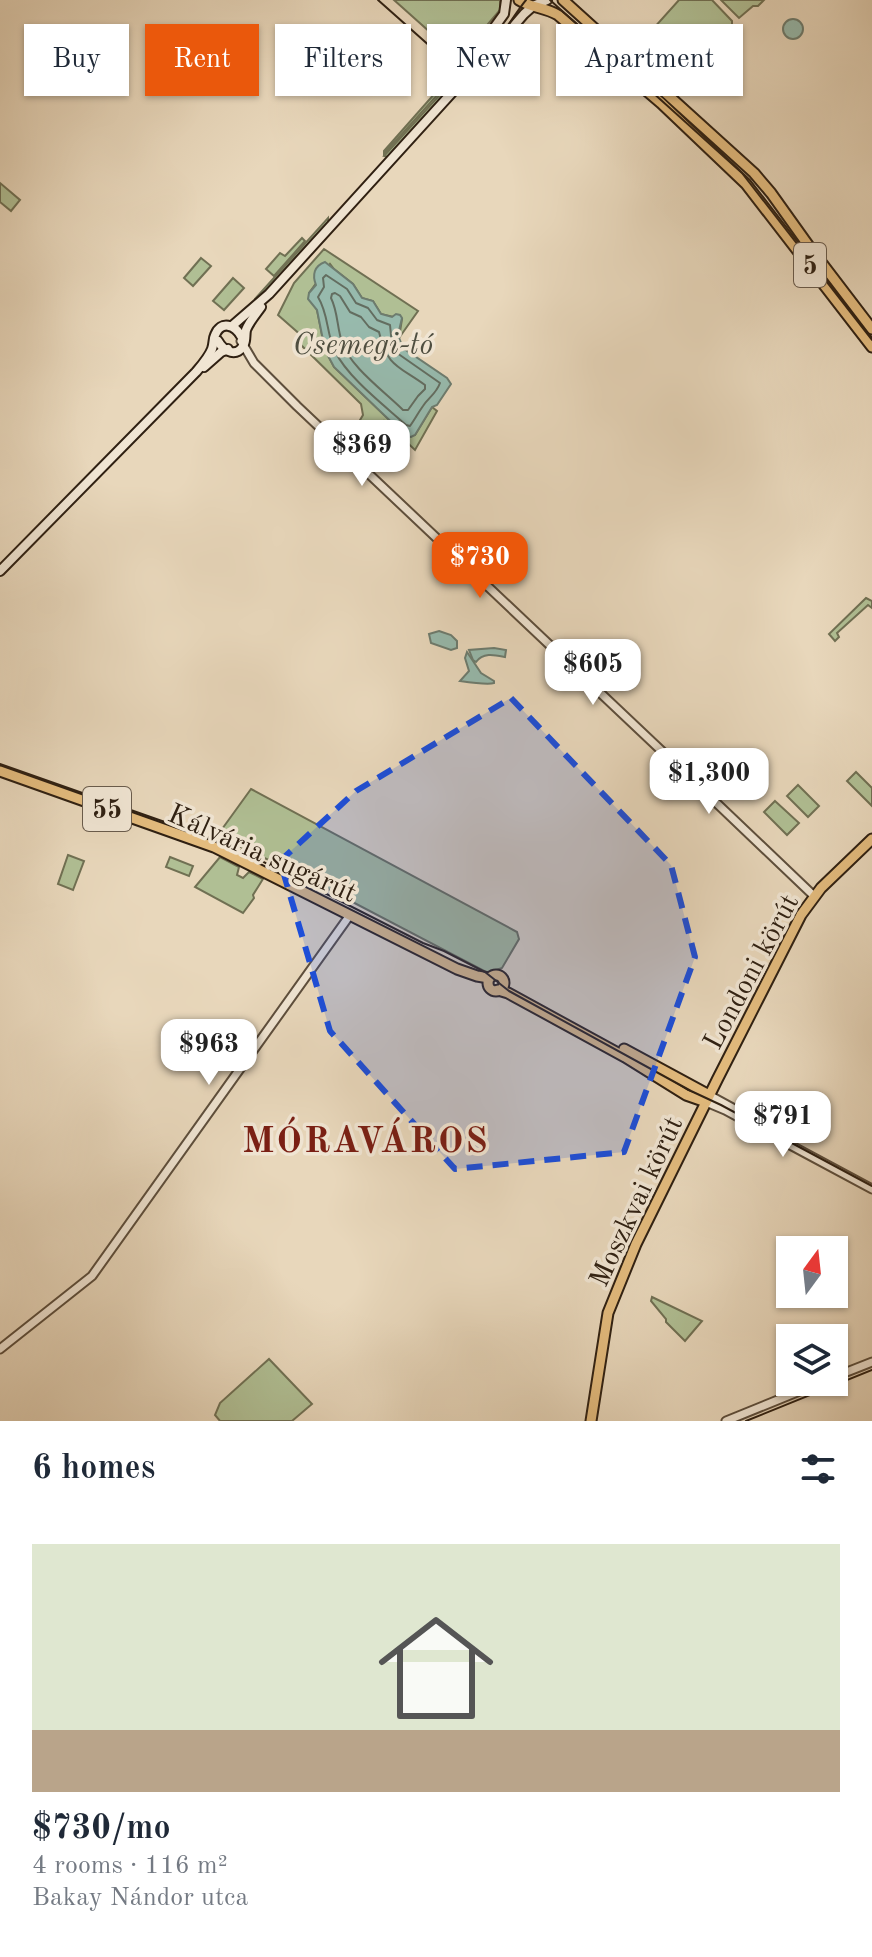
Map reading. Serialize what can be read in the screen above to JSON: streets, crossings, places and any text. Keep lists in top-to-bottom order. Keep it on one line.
{"streets":{"main road":["5","55","Kálvária sugárút","Londoni körút","Moszkvai körút"]},"crossings":[["Kálvária sugárút","Londoni körút"],["Kálvária sugárút","Moszkvai körút"],["Londoni körút","Moszkvai körút"]],"districts":["MÓRAVÁROS"],"water":["Csemegi-tó"],"north":"top","page":{"chip":["Buy","Rent","Filters","New","Apartment"],"price":["$369","$730","$605","$1,300","$963","$791"],"heading":"6 homes","list":[{"name":"$730/mo","note":"4 rooms · 116 m² · Bakay Nándor utca"}]}}
